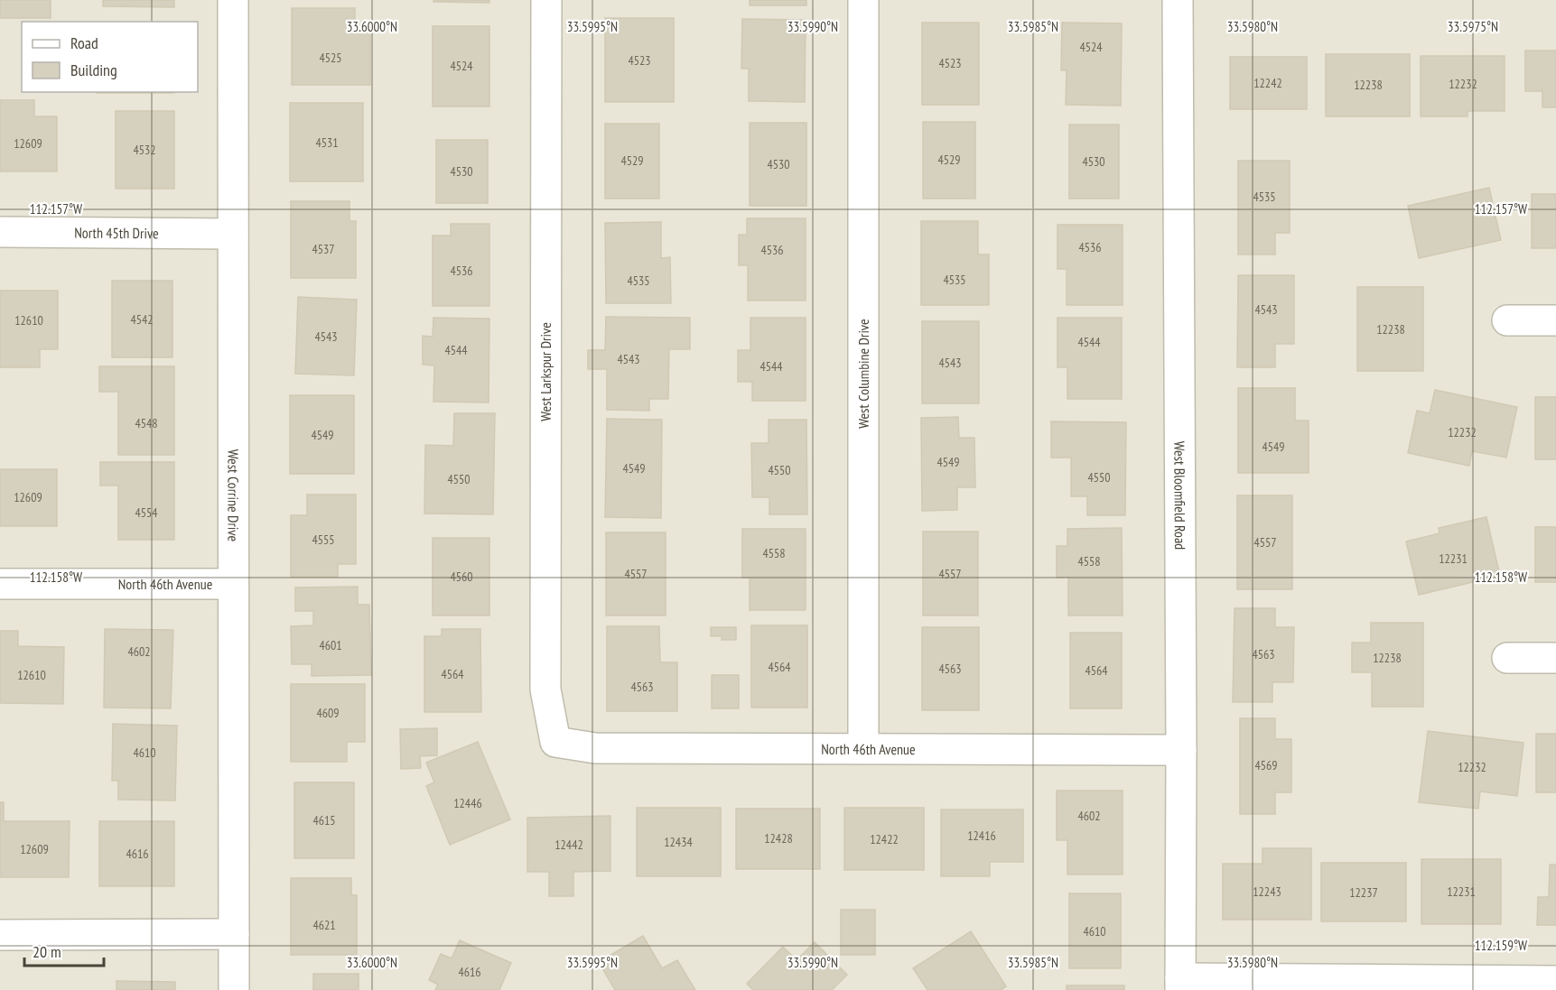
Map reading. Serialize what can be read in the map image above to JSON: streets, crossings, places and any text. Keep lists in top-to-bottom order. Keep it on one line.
{"streets":{"street":["North 45th Drive","West Larkspur Drive","West Columbine Drive","West Corrine Drive","West Bloomfield Road","North 46th Avenue"]},"crossings":[["North 45th Drive","West Corrine Drive"],["West Larkspur Drive","North 46th Avenue"],["West Columbine Drive","North 46th Avenue"],["West Corrine Drive","North 46th Avenue"],["West Bloomfield Road","North 46th Avenue"]],"house_numbers":["4524","4525","4523","4523","4524","12242","12232","12238","4531","12609","4532","4529","4529","4530","4530","4530","4535","4536","4537","4536","4536","4535","4535","4543","4542","12610","12238","4543","4544","4544","4543","4543","4544","4548","12232","4549","4549","4549","4549","4550","4550","4550","12609","4554","4555","4557","4558","12231","4558","4557","4557","4560","4601","4602","4563","12238","4564","4563","4564","4564","12610","4563","4609","4610","4569","12232","12446","4602","4615","12416","12428","12422","12434","12442","12609","4616","12243","12231","12237","4621","4610","4616"],"legend":["Road","Building"],"scale_bar":"20 m","coordinates":["33.6000°N","33.5995°N","33.5990°N","33.5985°N","33.5980°N","33.5975°N","112.157°W","112.158°W","112.159°W"]}
